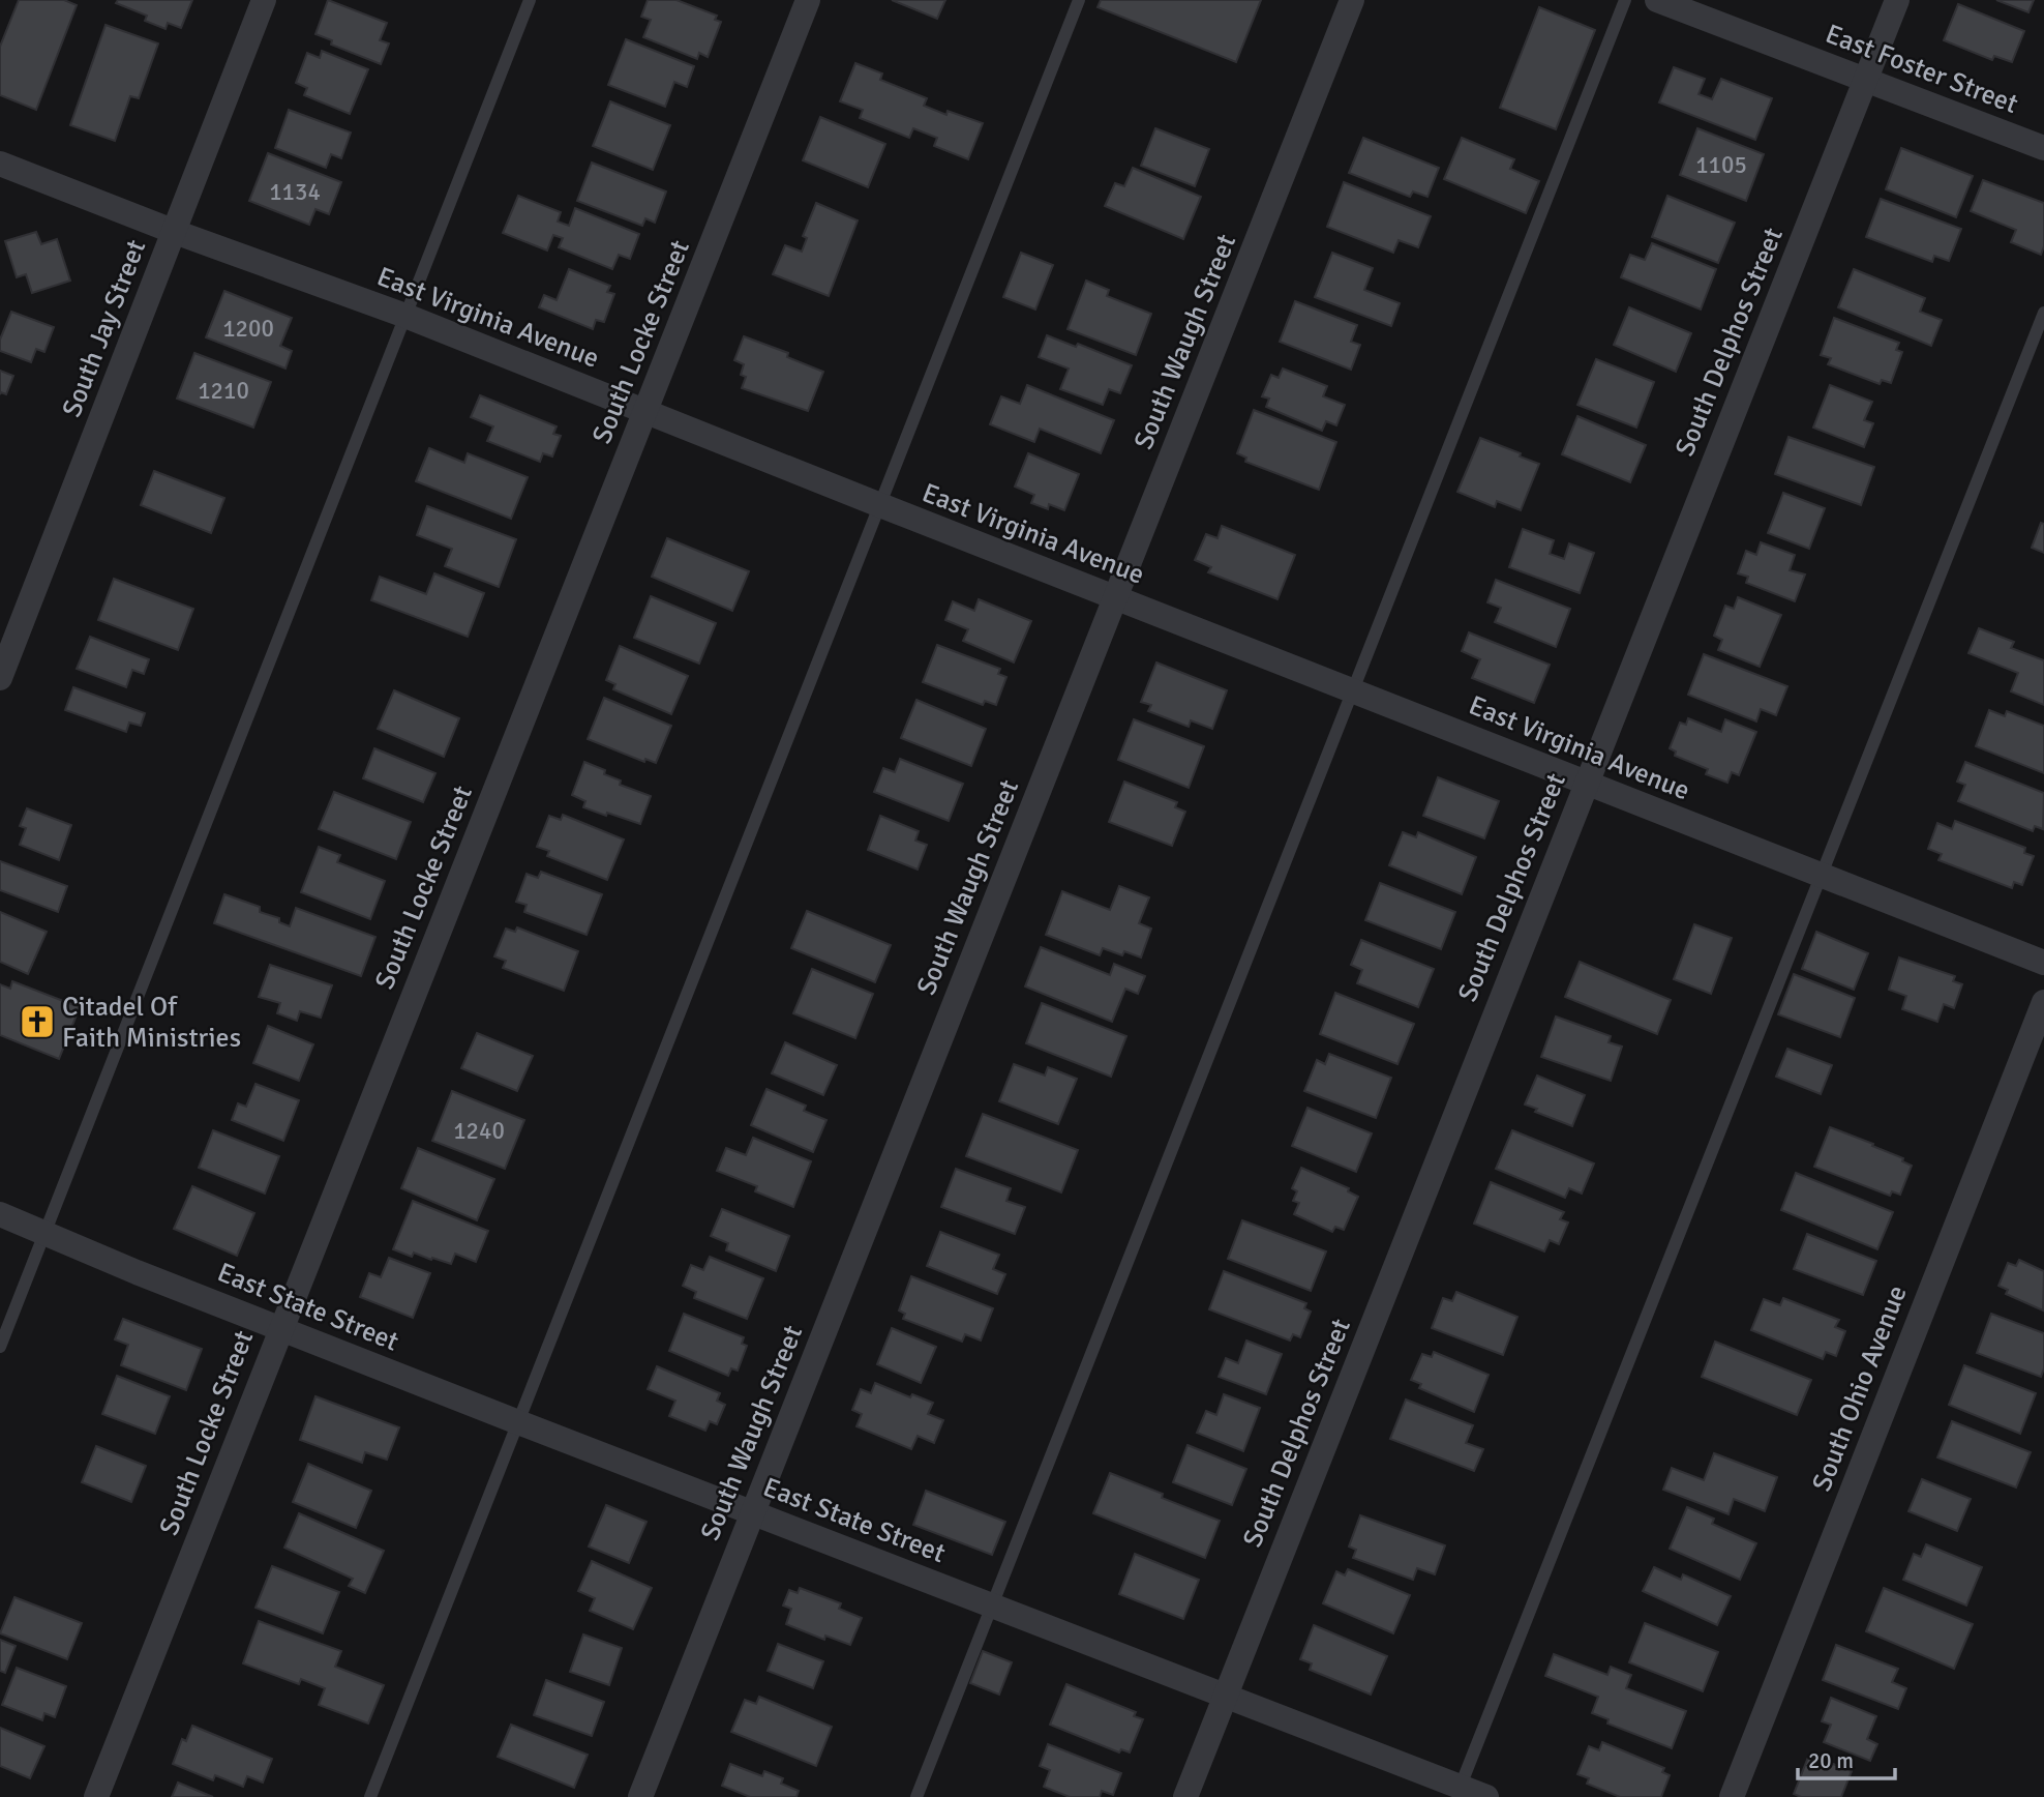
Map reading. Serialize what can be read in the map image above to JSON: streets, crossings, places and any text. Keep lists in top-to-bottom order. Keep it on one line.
{"streets":{"street":["East Foster Street","East Virginia Avenue","South Jay Street","South Locke Street","South Waugh Street","South Delphos Street","East State Street","South Ohio Avenue"]},"crossings":[["East Foster Street","South Delphos Street"],["East Virginia Avenue","South Jay Street"],["East Virginia Avenue","South Locke Street"],["East Virginia Avenue","South Waugh Street"],["East Virginia Avenue","South Delphos Street"],["South Locke Street","East State Street"],["South Waugh Street","East State Street"],["South Delphos Street","East State Street"]],"places":{"church":["Citadel Of Faith Ministries"]},"house_numbers":["1105","1134","1200","1210","1240"],"scale_bar":"20 m"}
